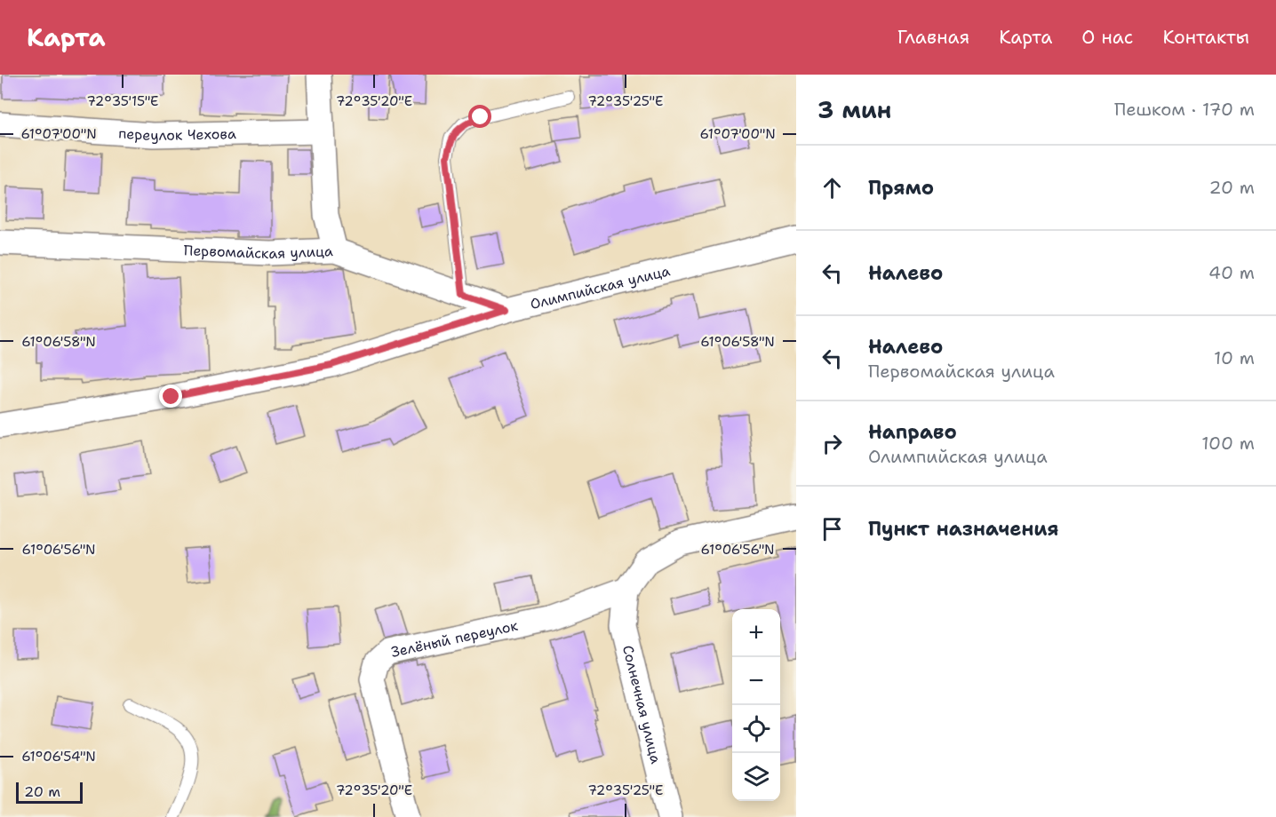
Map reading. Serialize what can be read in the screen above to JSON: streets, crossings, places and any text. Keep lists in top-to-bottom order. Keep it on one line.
{"streets":{"street":["переулок Чехова","Первомайская улица","Олимпийская улица","Зелёный переулок","Солнечная улица"]},"crossings":[["Первомайская улица","Олимпийская улица"],["Зелёный переулок","Солнечная улица"]],"scale_bar":"20 m","page":{"header":"Карта","nav":["Главная","Карта","О нас","Контакты"],"heading":["3 мин","Пешком · 170 m"],"list":[["Прямо","20 m"],["Налево","40 m"],["Налево","Первомайская улица","10 m"],["Направо","Олимпийская улица","100 m"],"Пункт назначения"],"map_buttons":["+","−"],"scale":"20 m"},"coordinates":["72°35'15\"E","72°35'20\"E","72°35'25\"E","61°07'00\"N","61°06'58\"N","61°06'56\"N","61°06'54\"N"]}
